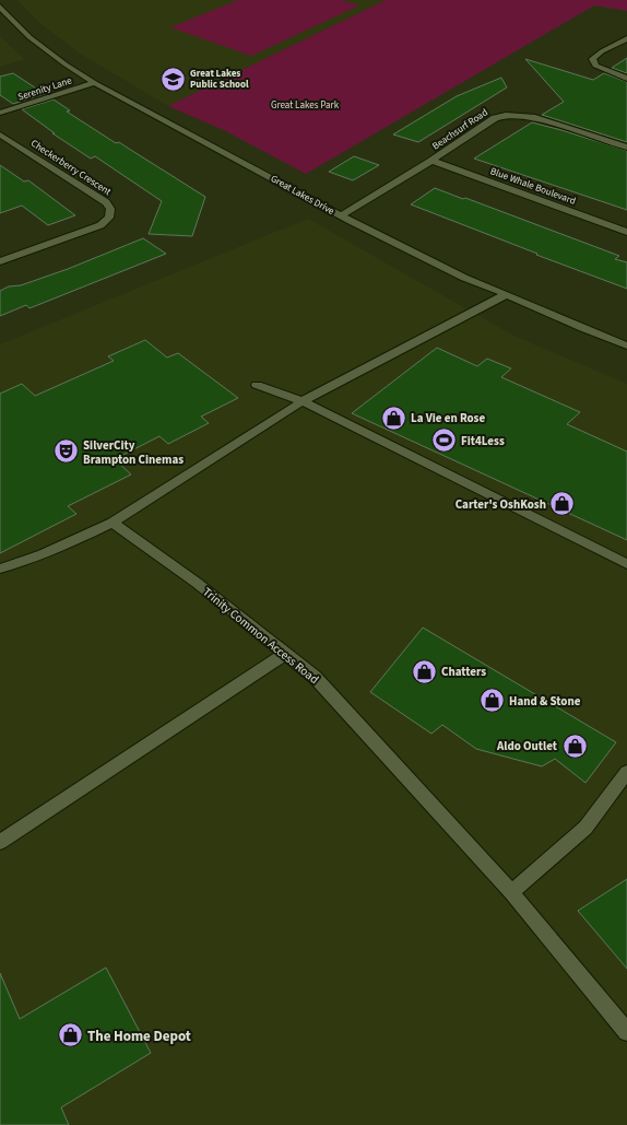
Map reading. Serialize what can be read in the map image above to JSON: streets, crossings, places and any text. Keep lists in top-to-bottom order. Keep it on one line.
{"streets":{"street":["Serenity Lane","Beachsurf Road","Checkerberry Crescent","Blue Whale Boulevard","Great Lakes Drive","Trinity Common Access Road"]},"crossings":[["Serenity Lane","Great Lakes Drive"],["Beachsurf Road","Blue Whale Boulevard"],["Beachsurf Road","Great Lakes Drive"]],"parks":["Great Lakes Park"],"places":{"school or university":["Great Lakes Public School"],"shop":["La Vie en Rose","Carter's OshKosh","Chatters","Hand & Stone","Aldo Outlet","The Home Depot"],"sports":["Fit4Less"],"theatre":["SilverCity Brampton Cinemas"]}}
